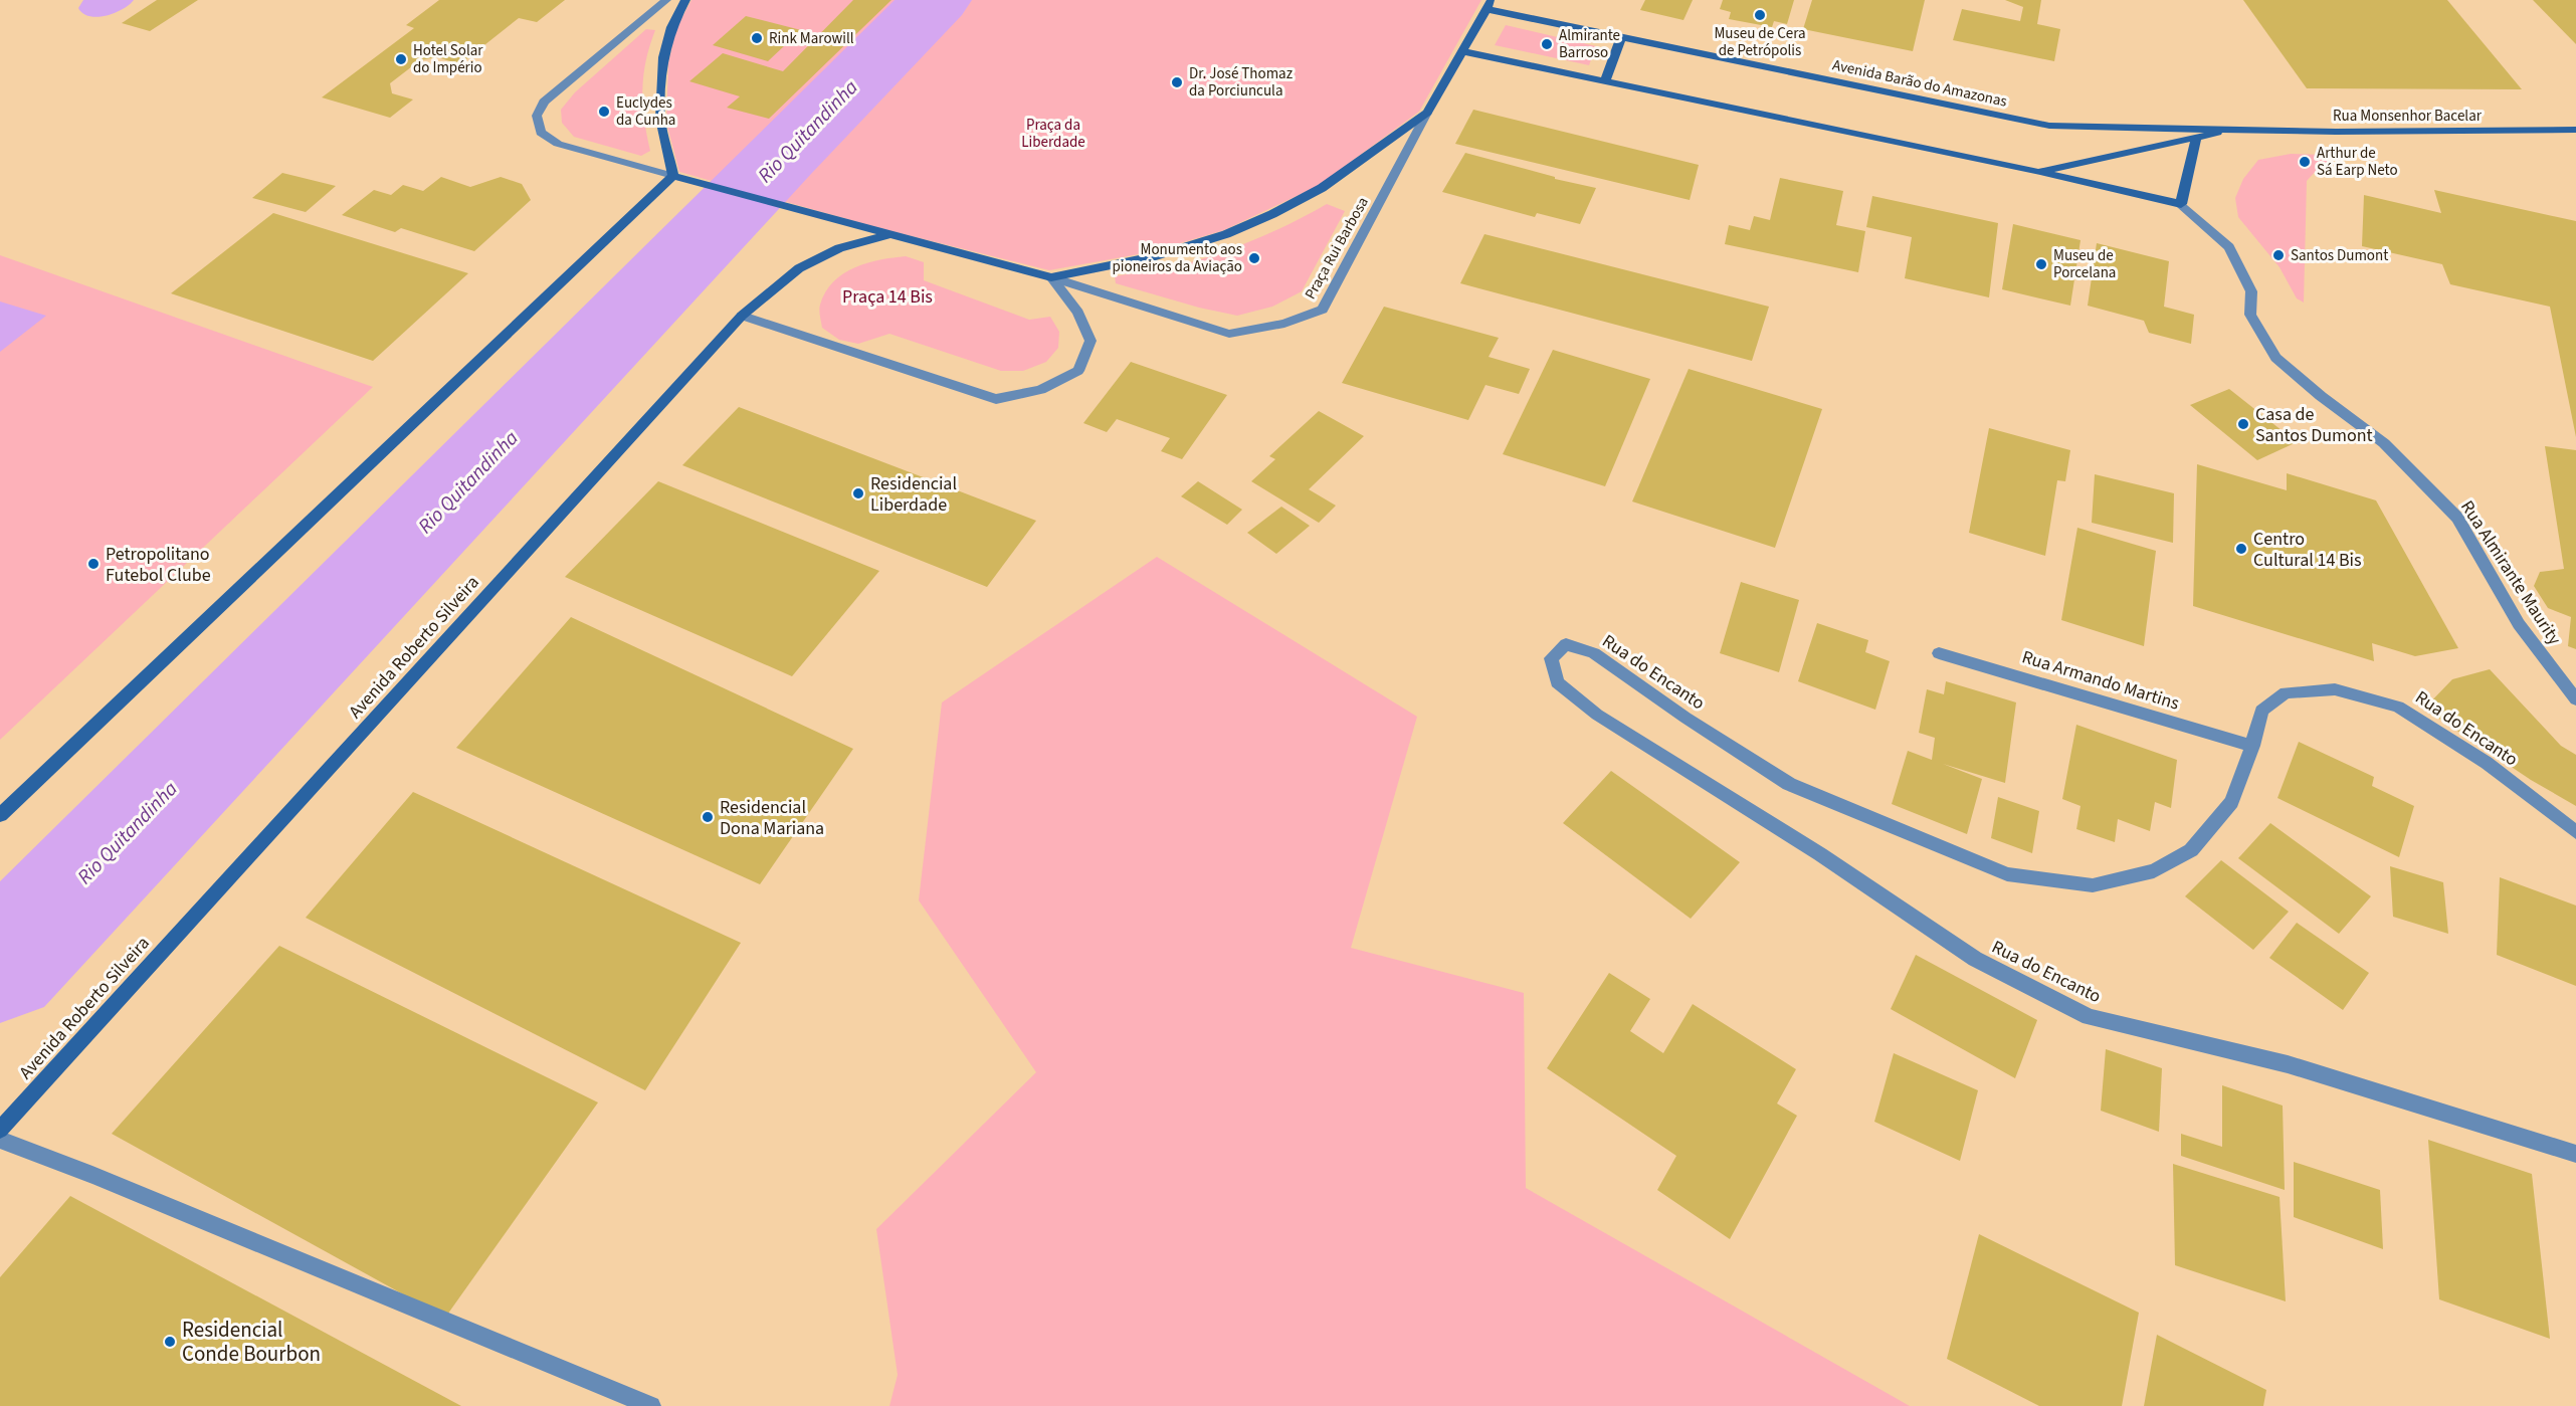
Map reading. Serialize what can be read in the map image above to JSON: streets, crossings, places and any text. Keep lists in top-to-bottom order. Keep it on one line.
{"streets":{"main road":["Avenida Barão do Amazonas","Rua Monsenhor Bacelar","Avenida Roberto Silveira"],"street":["Praça Rui Barbosa","Rua Almirante Maurity","Rua do Encanto","Rua Armando Martins"]},"crossings":[["Avenida Barão do Amazonas","Rua Monsenhor Bacelar"],["Rua do Encanto","Rua Armando Martins"]],"water":["Rio Quitandinha"],"parks":["Praça da Liberdade","Praça 14 Bis"],"places":["Museu de Cera de Petrópolis","Rink Marowill","Almirante Barroso","Hotel Solar do Império","Dr. José Thomaz da Porciuncula","Euclydes da Cunha","Arthur de Sá Earp Neto","Santos Dumont","Monumento aos pioneiros da Aviação","Museu de Porcelana","Casa de Santos Dumont","Residencial Liberdade","Centro Cultural 14 Bis","Petropolitano Futebol Clube","Residencial Dona Mariana","Residencial Conde Bourbon"]}
